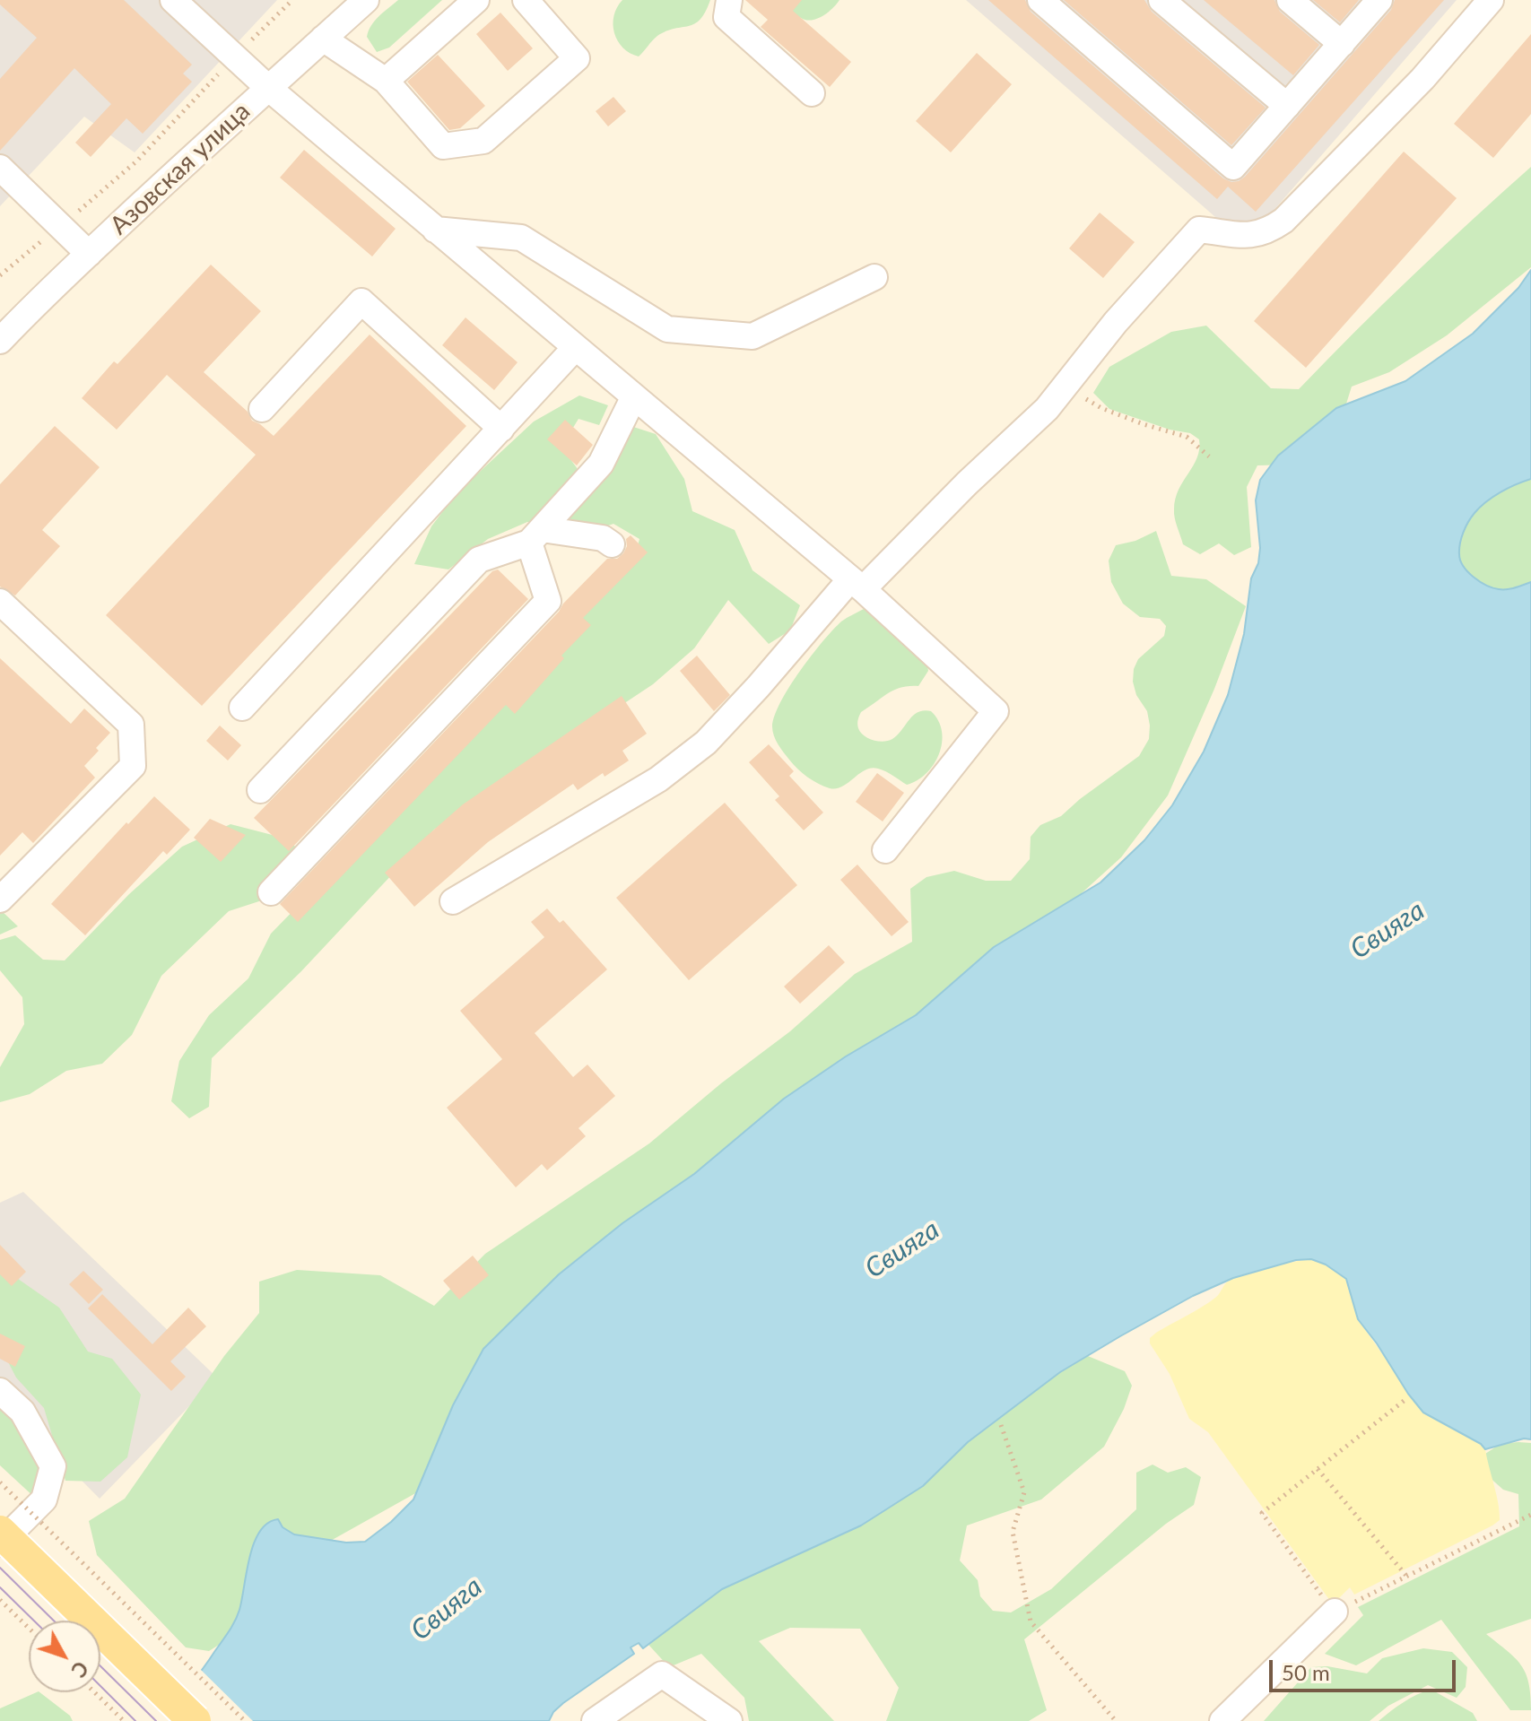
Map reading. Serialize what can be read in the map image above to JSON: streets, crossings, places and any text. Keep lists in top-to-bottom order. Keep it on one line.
{"streets":{"street":["Азовская улица"]},"water":["Свияга"],"scale_bar":"50 m","north":"bottom right"}
